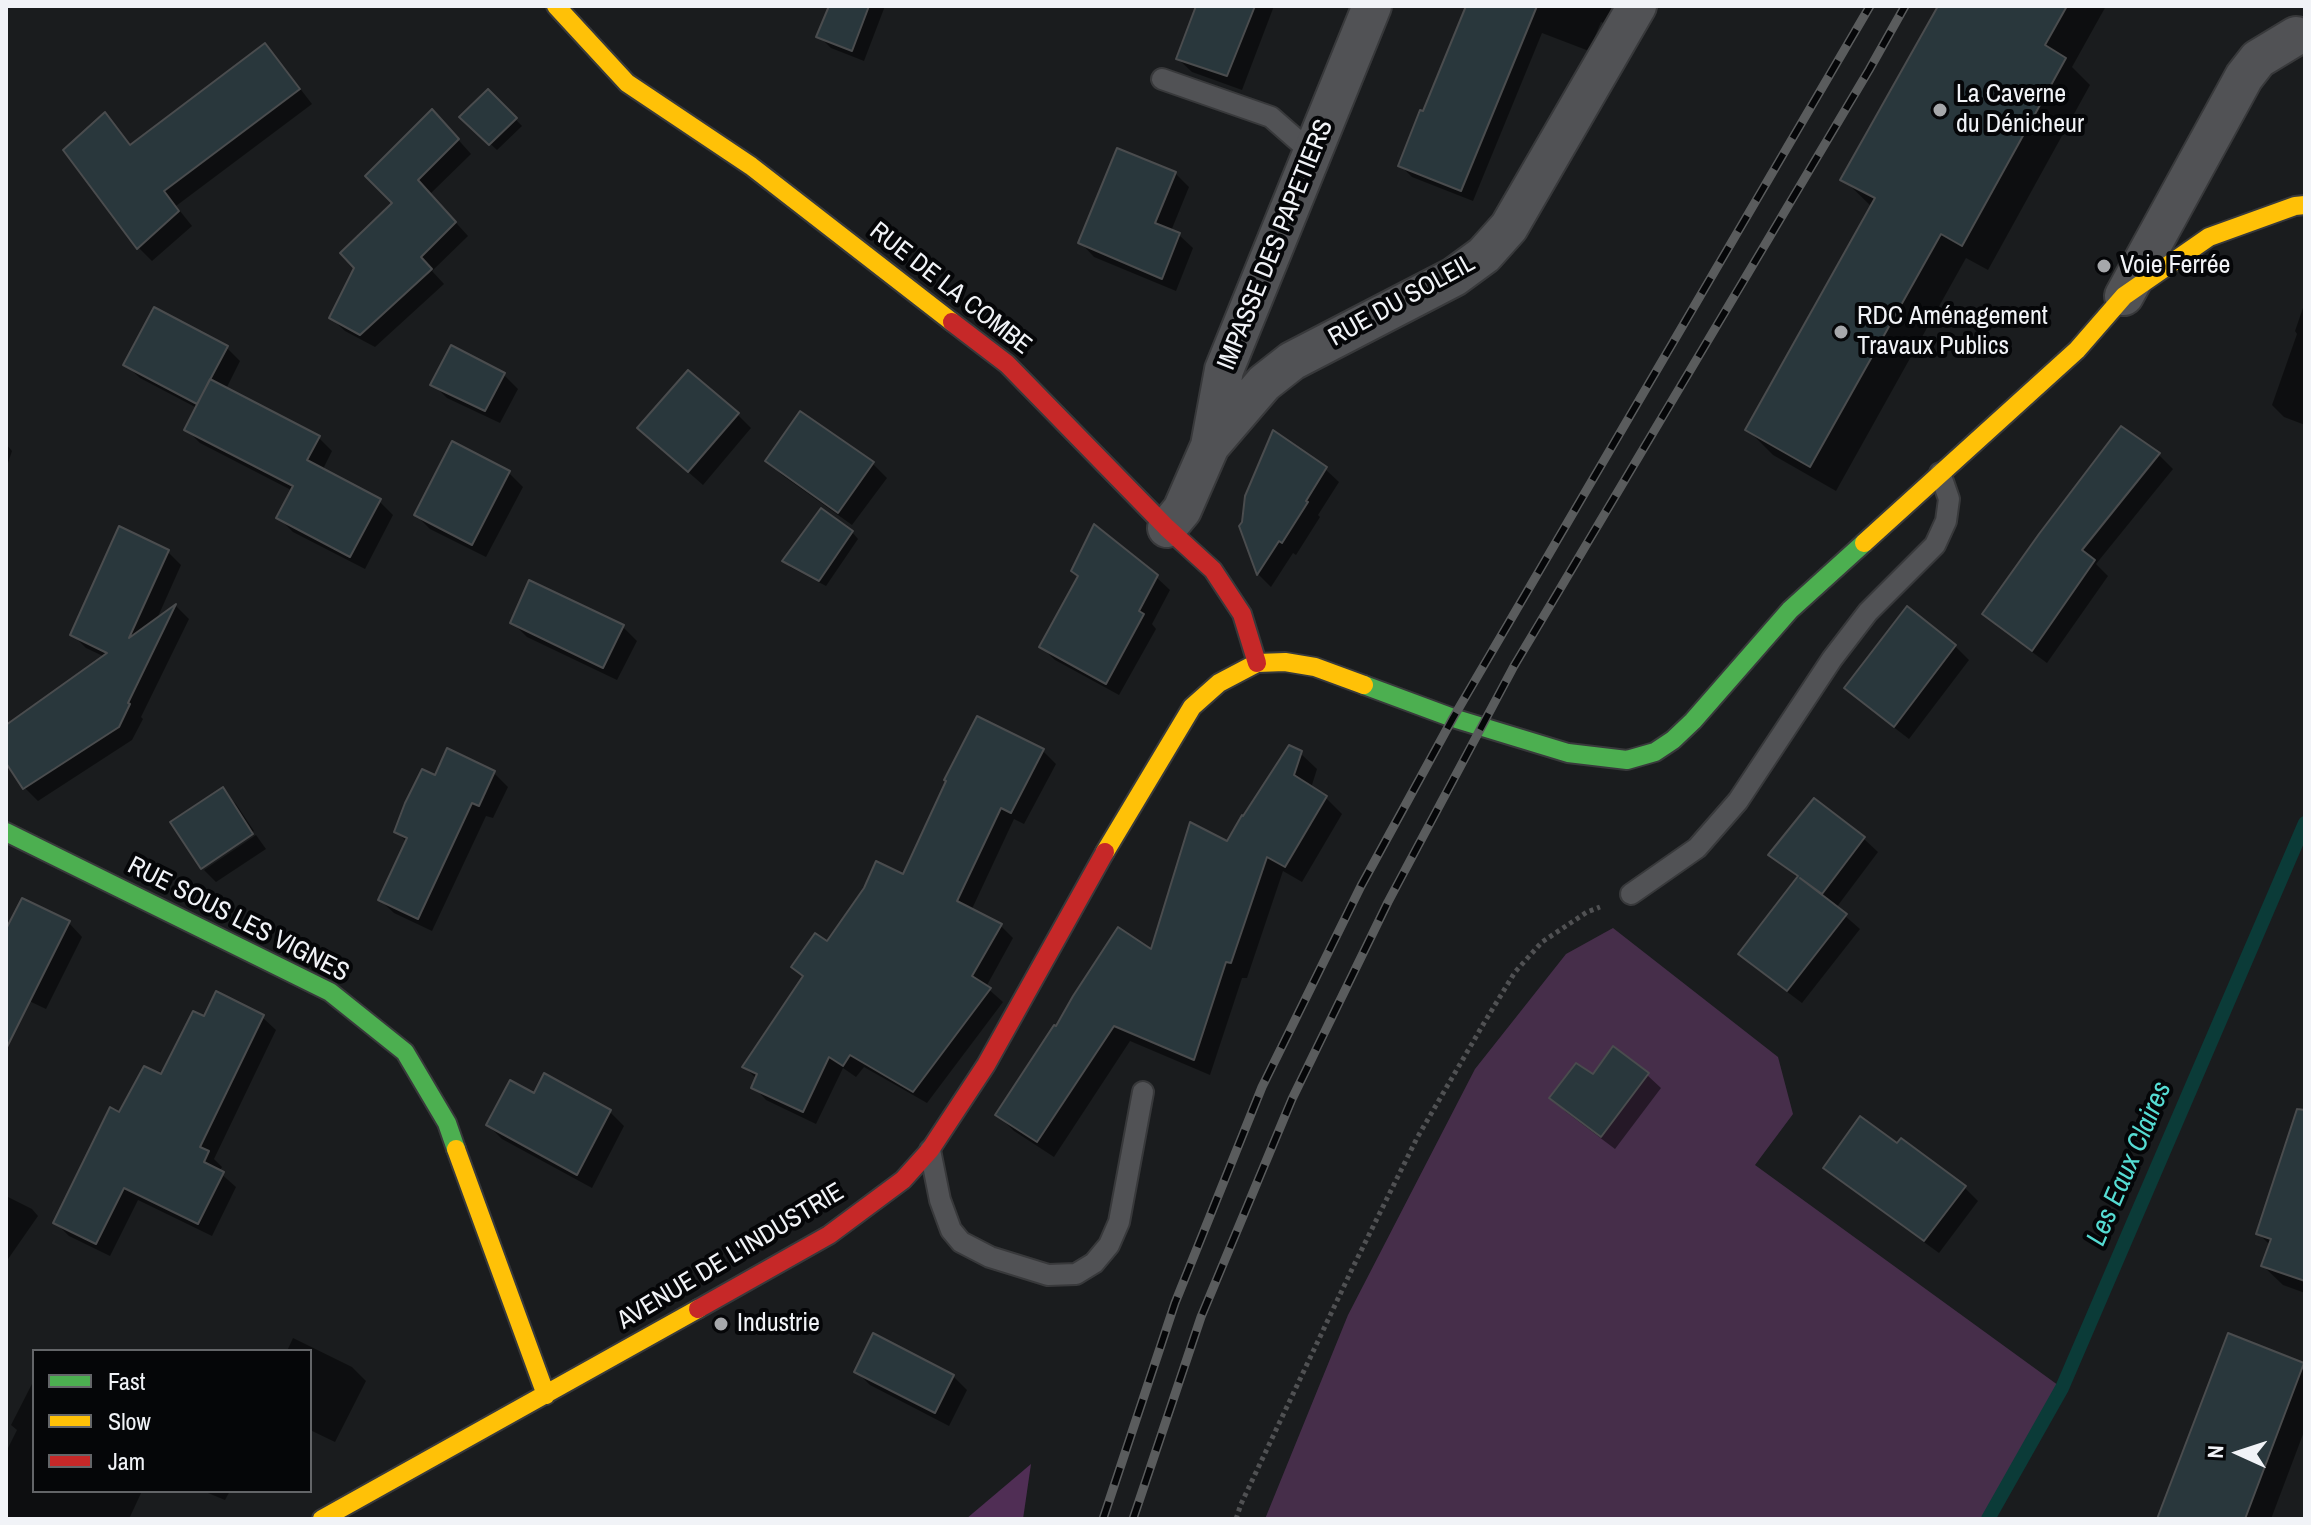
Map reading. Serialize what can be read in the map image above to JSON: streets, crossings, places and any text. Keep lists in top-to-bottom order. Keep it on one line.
{"streets":{"street":["IMPASSE DES PAPETIERS","RUE DE LA COMBE","RUE DU SOLEIL","RUE SOUS LES VIGNES","AVENUE DE L'INDUSTRIE"]},"crossings":[["IMPASSE DES PAPETIERS","RUE DE LA COMBE"],["IMPASSE DES PAPETIERS","RUE DU SOLEIL"],["RUE DE LA COMBE","AVENUE DE L'INDUSTRIE"],["RUE SOUS LES VIGNES","AVENUE DE L'INDUSTRIE"]],"water":["Les Eaux Claires"],"places":["La Caverne du Dénicheur","Voie Ferrée","RDC Aménagement Travaux Publics","Industrie"],"legend":["Fast","Slow","Jam"],"north":"left"}
